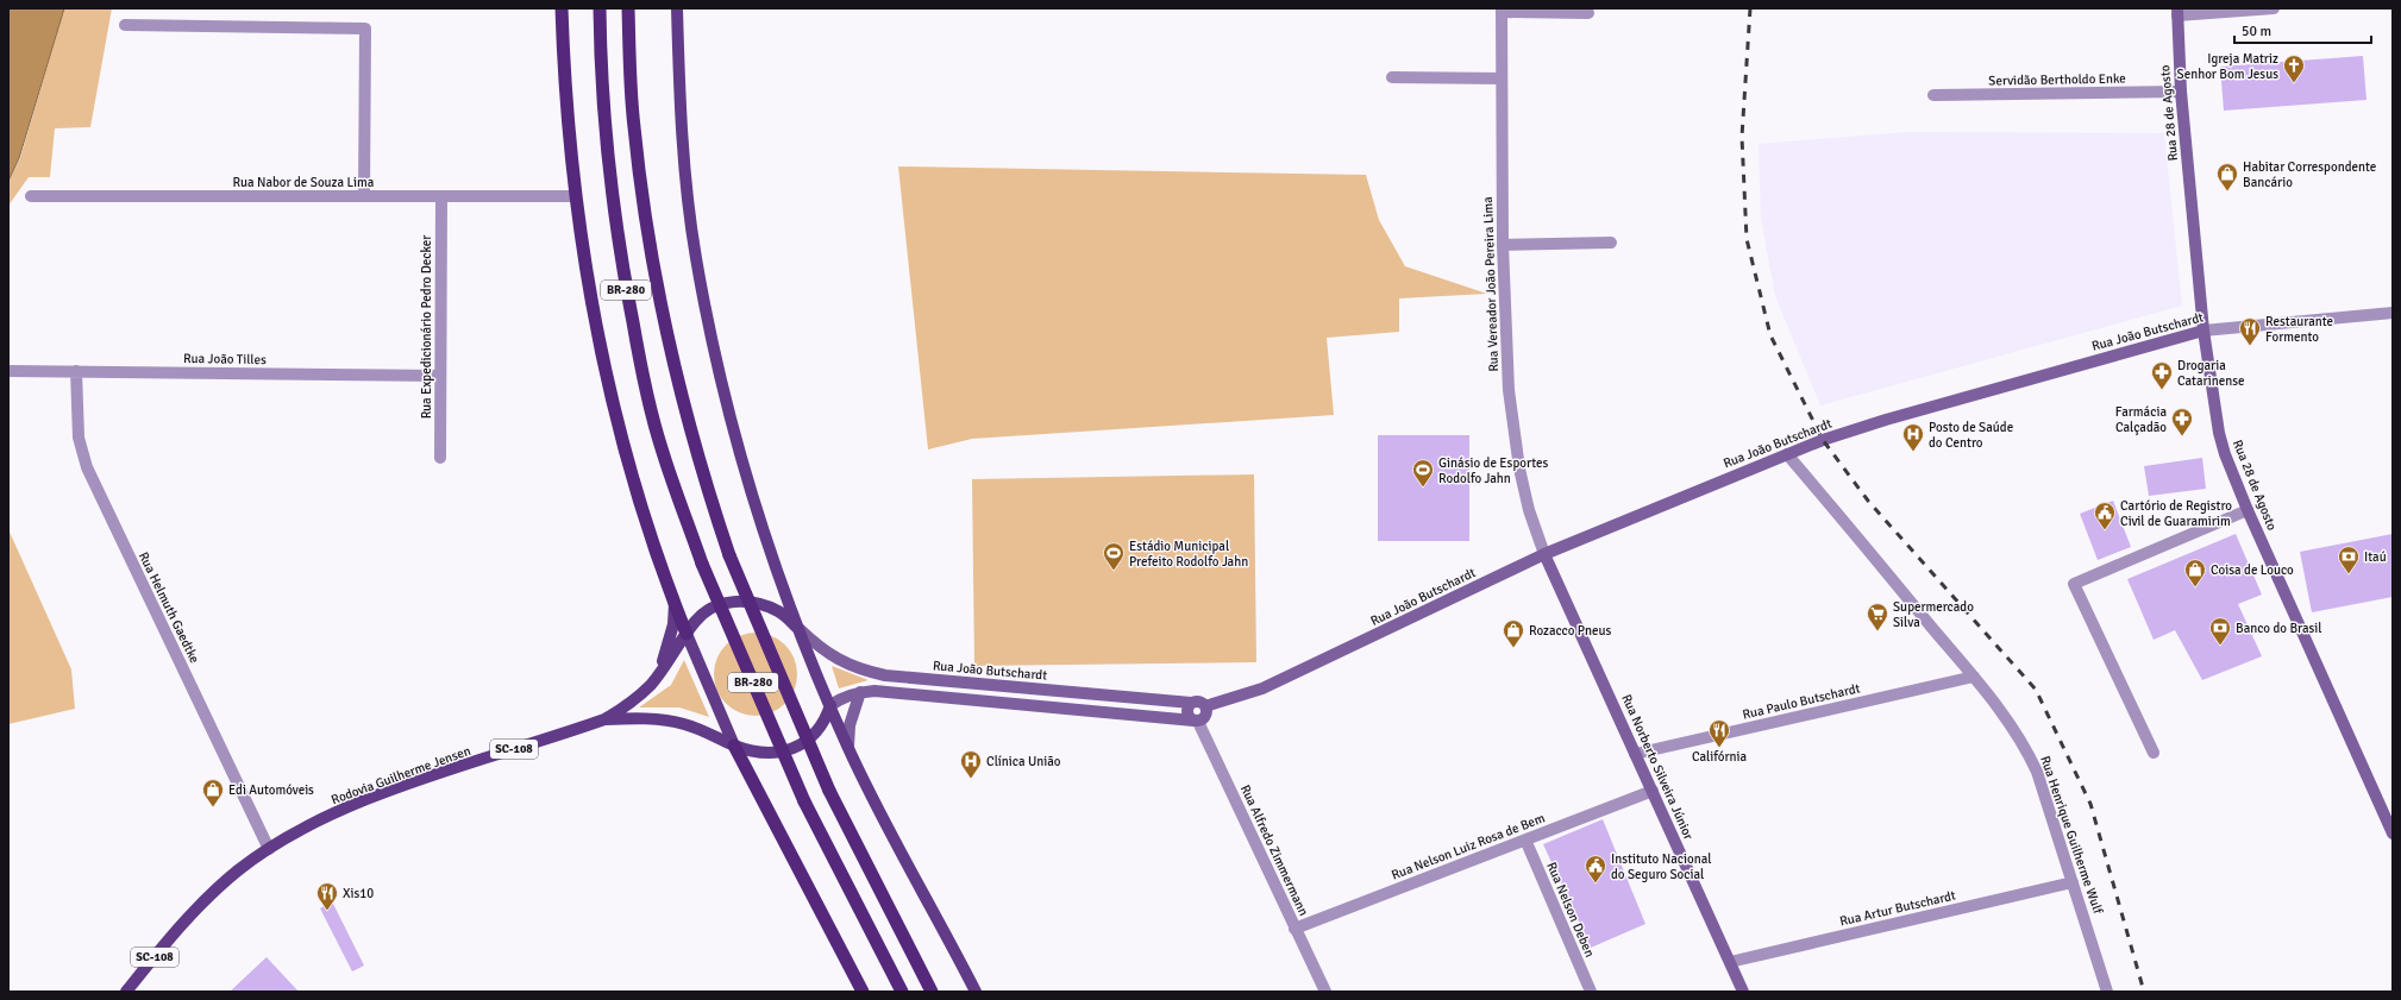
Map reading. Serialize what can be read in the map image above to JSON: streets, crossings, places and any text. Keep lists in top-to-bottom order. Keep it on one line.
{"streets":{"highway":["BR-280"],"main road":["Rua 28 de Agosto","Rua João Butschardt","SC-108","Rua Norberto Silveira Júnior","Rodovia Guilherme Jensen"],"street":["Servidão Bertholdo Enke","Rua Nabor de Souza Lima","Rua Vereador João Pereira Lima","Rua Expedicionário Pedro Decker","Rua João Tilles","Rua Helmuth Gaedtke","Rua Paulo Butschardt","Rua Henrique Guilherme Wulf","Rua Nelson Luiz Rosa de Bem","Rua Alfredo Zimmermann","Rua Artur Butschardt","Rua Nelson Deben"]},"crossings":[["Servidão Bertholdo Enke","Rua 28 de Agosto"],["Rua 28 de Agosto","Rua João Butschardt"],["Rua Nabor de Souza Lima","Rua Expedicionário Pedro Decker"],["Rua Vereador João Pereira Lima","Rua João Butschardt"],["Rua Vereador João Pereira Lima","Rua Norberto Silveira Júnior"],["Rua Expedicionário Pedro Decker","Rua João Tilles"],["Rua João Butschardt","Rua Norberto Silveira Júnior"],["Rua João Butschardt","Rodovia Guilherme Jensen"],["Rua João Butschardt","Rua Henrique Guilherme Wulf"],["Rua João Butschardt","Rua Alfredo Zimmermann"],["Rua João Tilles","Rua Helmuth Gaedtke"],["Rua Helmuth Gaedtke","Rodovia Guilherme Jensen"],["Rua Paulo Butschardt","Rua Norberto Silveira Júnior"],["Rua Paulo Butschardt","Rua Henrique Guilherme Wulf"],["Rua Norberto Silveira Júnior","Rua Nelson Luiz Rosa de Bem"],["Rua Norberto Silveira Júnior","Rua Artur Butschardt"],["Rua Henrique Guilherme Wulf","Rua Artur Butschardt"],["Rua Nelson Luiz Rosa de Bem","Rua Alfredo Zimmermann"],["Rua Nelson Luiz Rosa de Bem","Rua Nelson Deben"]],"places":{"church":["Igreja Matriz Senhor Bom Jesus"],"shop":["Habitar Correspondente Bancário","Coisa de Louco","Rozacco Pneus","Edi Automóveis"],"restaurant":["Restaurante Formento","Califórnia","Xis10"],"pharmacy":["Drogaria Catarinense","Farmácia Calçadão"],"hospital":["Posto de Saúde do Centro","Clínica União"],"sports":["Ginásio de Esportes Rodolfo Jahn","Estádio Municipal Prefeito Rodolfo Jahn"],"public building":["Cartório de Registro Civil de Guaramirim","Instituto Nacional do Seguro Social"],"bank":["Itaú","Banco do Brasil"],"supermarket":["Supermercado Silva"]},"scale_bar":"50 m"}
